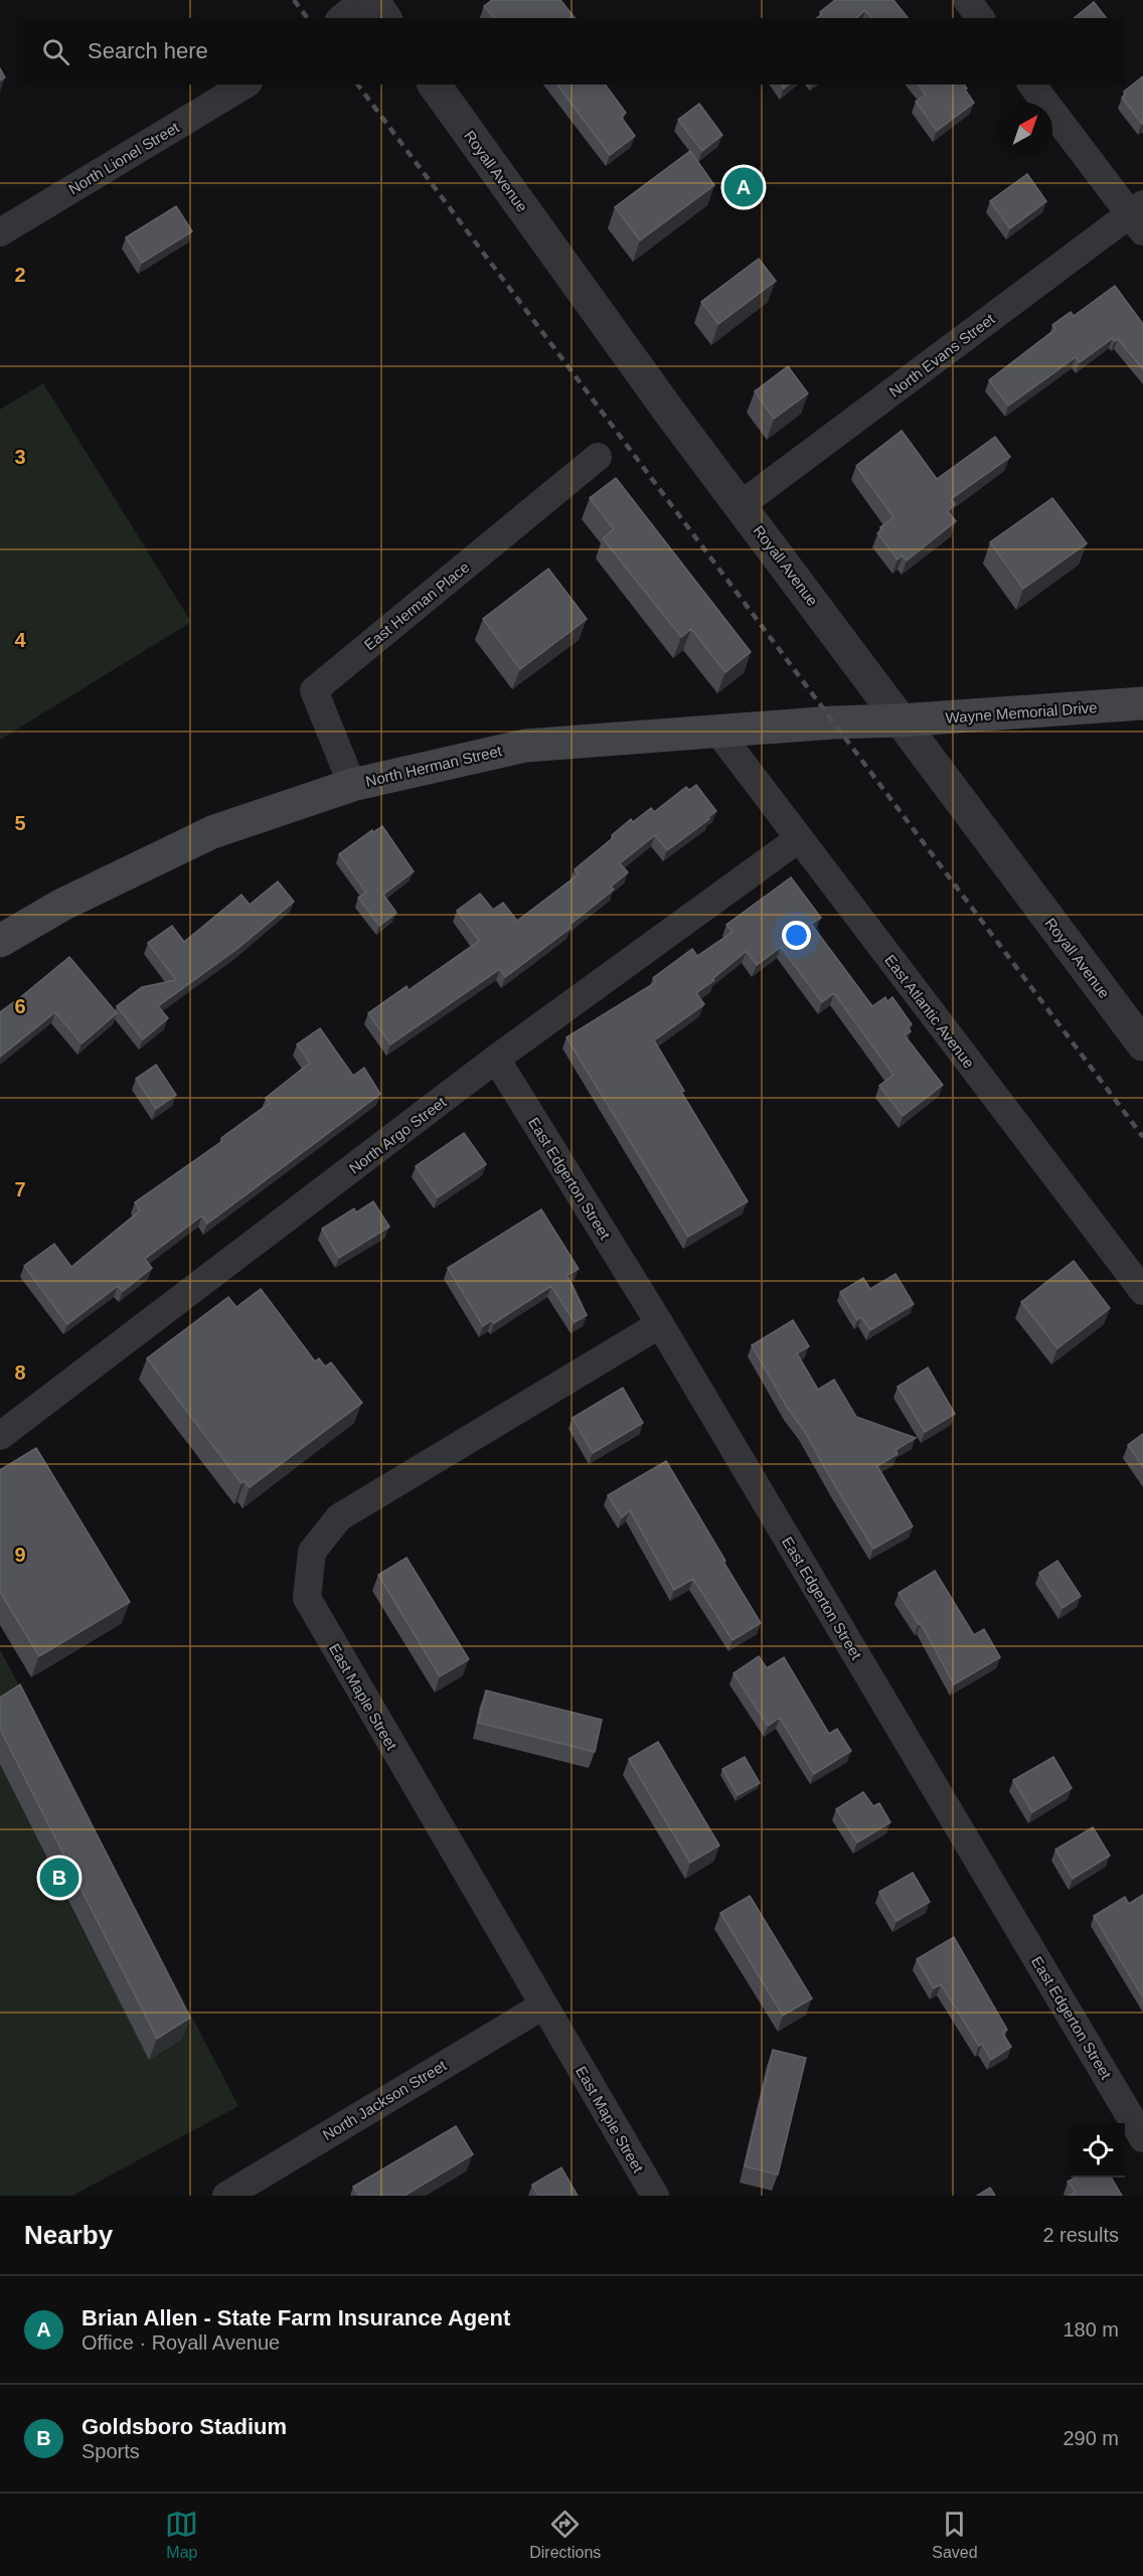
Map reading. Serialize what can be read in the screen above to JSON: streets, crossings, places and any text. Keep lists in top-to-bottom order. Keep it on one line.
{"streets":{"main road":["Wayne Memorial Drive","North Herman Street"],"street":["North Lionel Street","Royall Avenue","North Evans Street","East Herman Place","East Atlantic Avenue","North Argo Street","East Edgerton Street","East Maple Street","North Jackson Street"]},"crossings":[["Royall Avenue","North Evans Street"],["Royall Avenue","Wayne Memorial Drive"],["Royall Avenue","North Herman Street"],["East Herman Place","North Herman Street"],["Wayne Memorial Drive","North Herman Street"],["North Herman Street","East Atlantic Avenue"],["East Atlantic Avenue","North Argo Street"],["North Argo Street","East Edgerton Street"],["East Edgerton Street","East Maple Street"],["East Maple Street","North Jackson Street"]],"north":"top right","page":{"search":"Search here","pins":["A","B"],"heading":["Nearby","2 results"],"list":[{"mark":"A","name":"Brian Allen - State Farm Insurance Agent","note":"Office · Royall Avenue","value":"180 m"},{"mark":"B","name":"Goldsboro Stadium","note":"Sports","value":"290 m"}],"nav":["Map","Directions","Saved"]},"grid":{"rows":["2","3","4","5","6","7","8","9"]}}
